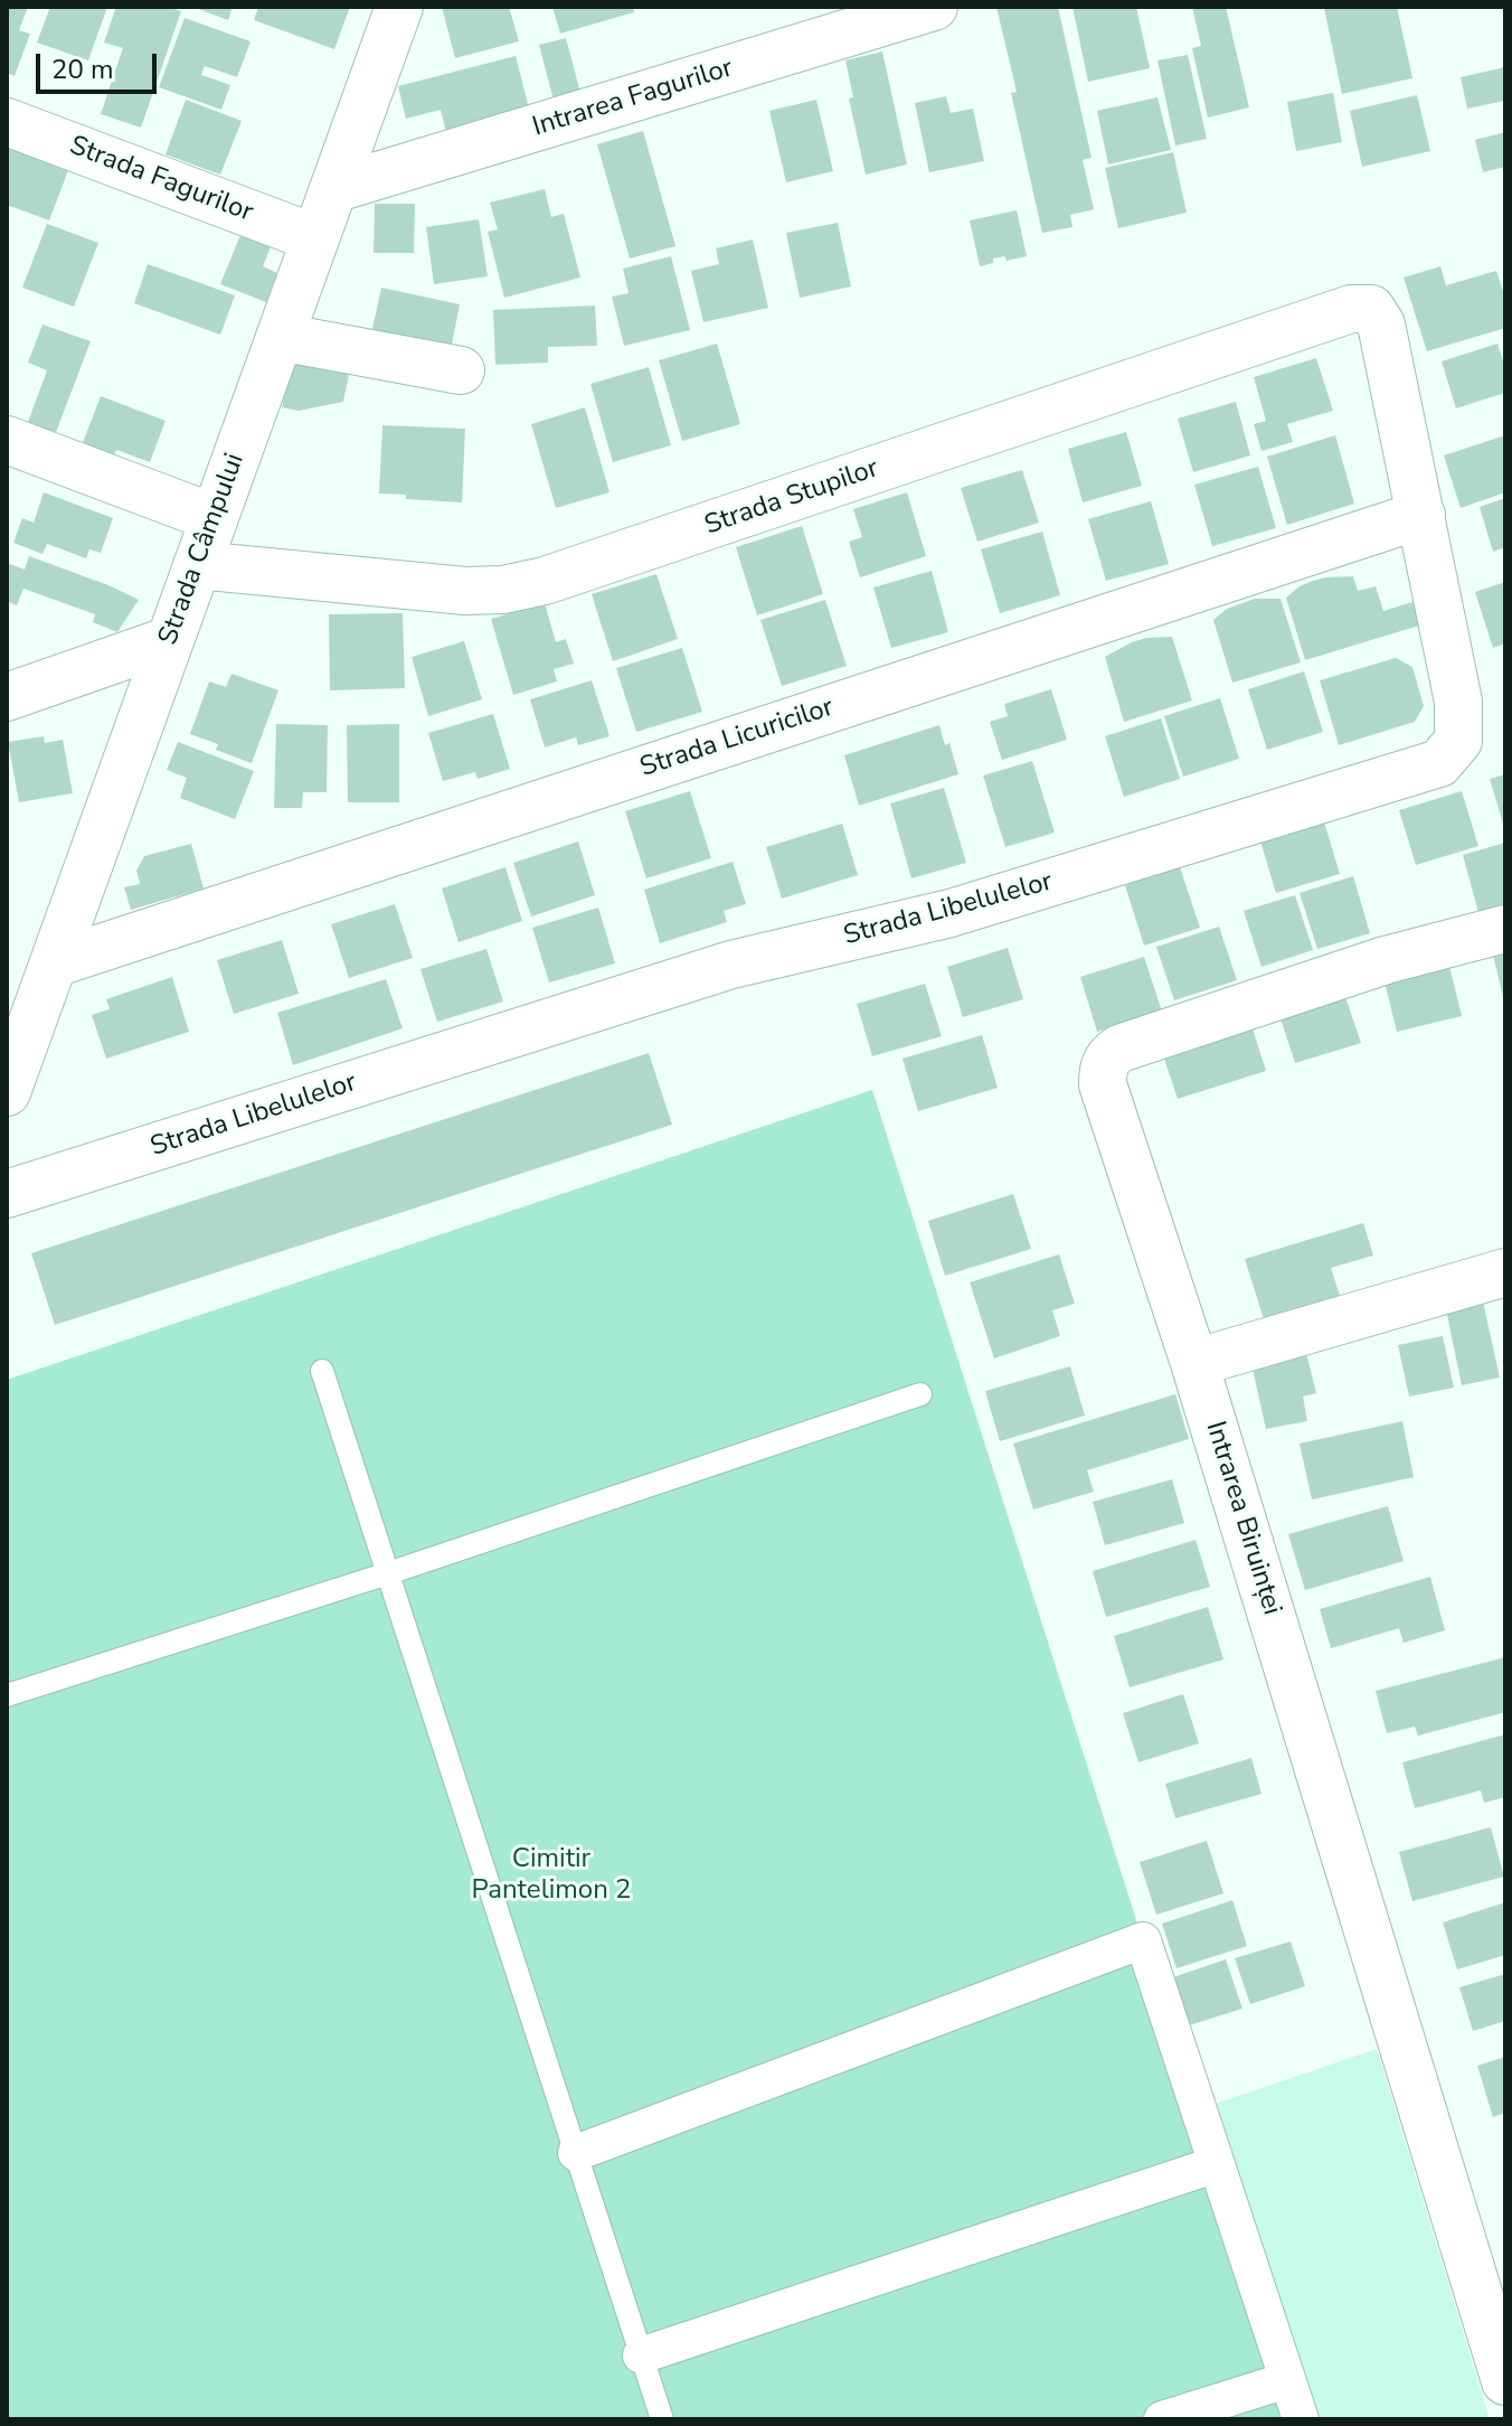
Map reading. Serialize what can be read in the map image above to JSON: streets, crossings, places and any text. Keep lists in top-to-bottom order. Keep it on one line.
{"streets":{"street":["Intrarea Fagurilor","Strada Fagurilor","Strada Stupilor","Strada Câmpului","Strada Licuricilor","Strada Libelulelor","Intrarea Biruinței"]},"crossings":[["Intrarea Fagurilor","Strada Câmpului"],["Strada Fagurilor","Strada Câmpului"],["Strada Stupilor","Strada Câmpului"],["Strada Stupilor","Strada Libelulelor"],["Strada Câmpului","Strada Licuricilor"],["Strada Licuricilor","Strada Libelulelor"]],"parks":["Cimitir Pantelimon 2"],"scale_bar":"20 m"}
